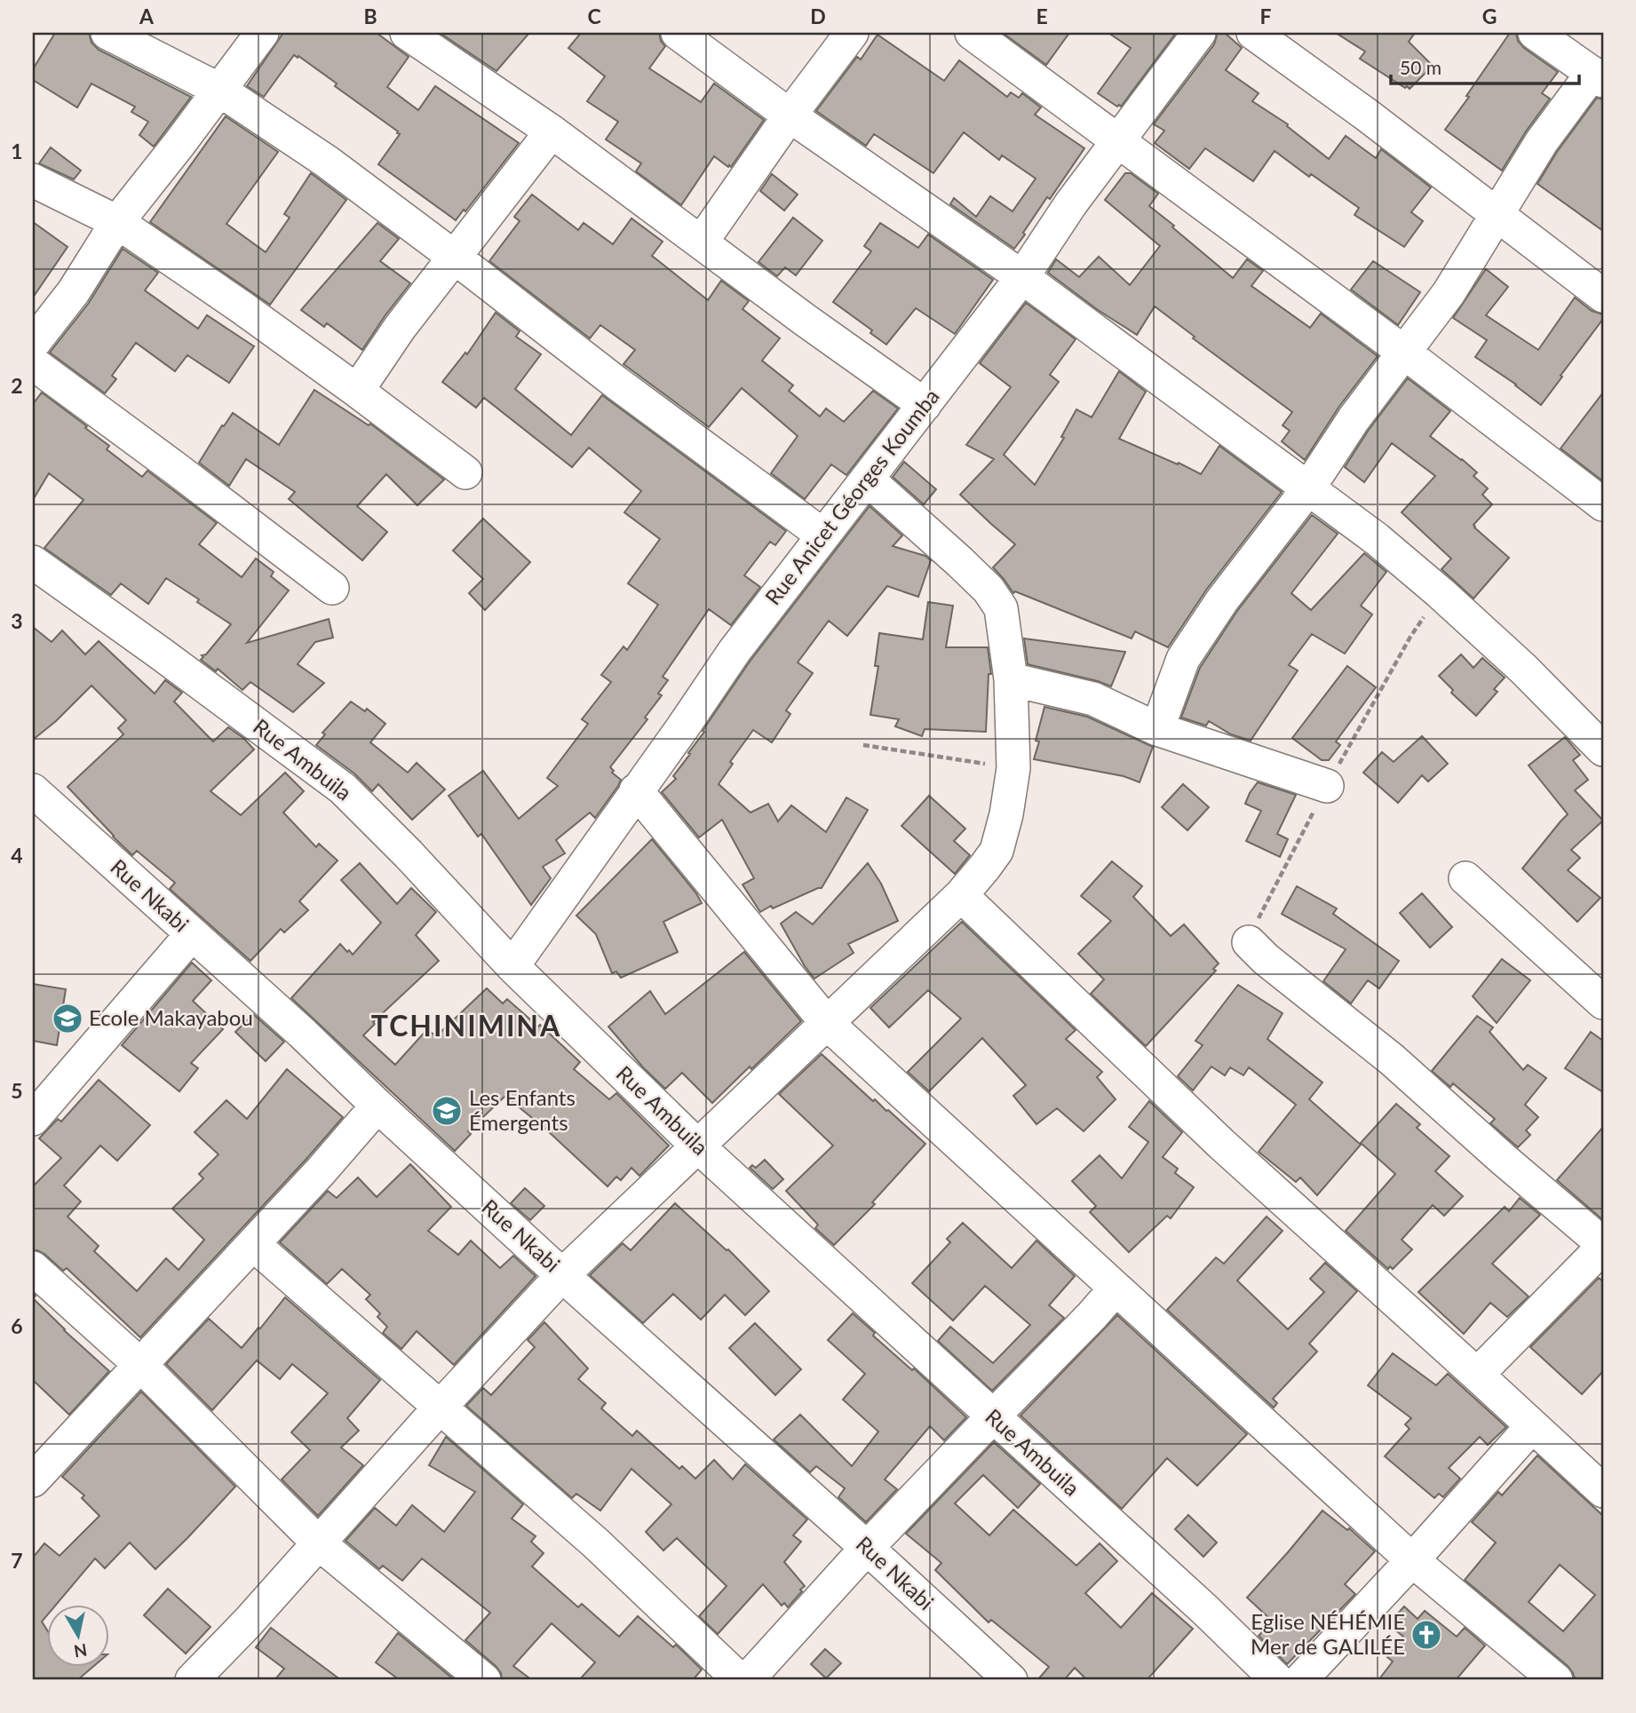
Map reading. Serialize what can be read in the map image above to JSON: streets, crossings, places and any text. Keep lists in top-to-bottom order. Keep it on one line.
{"streets":{"street":["Rue Anicet Géorges Koumba","Rue Ambuila","Rue Nkabi"]},"crossings":[["Rue Anicet Géorges Koumba","Rue Ambuila"]],"districts":["TCHINIMINA"],"places":{"school or university":["Ecole Makayabou","Les Enfants Émergents"],"church":["Eglise NÉHÉMIE Mer de GALILÉE"]},"scale_bar":"50 m","north":"bottom","grid":{"columns":["A","B","C","D","E","F","G"],"rows":["1","2","3","4","5","6","7"]}}
